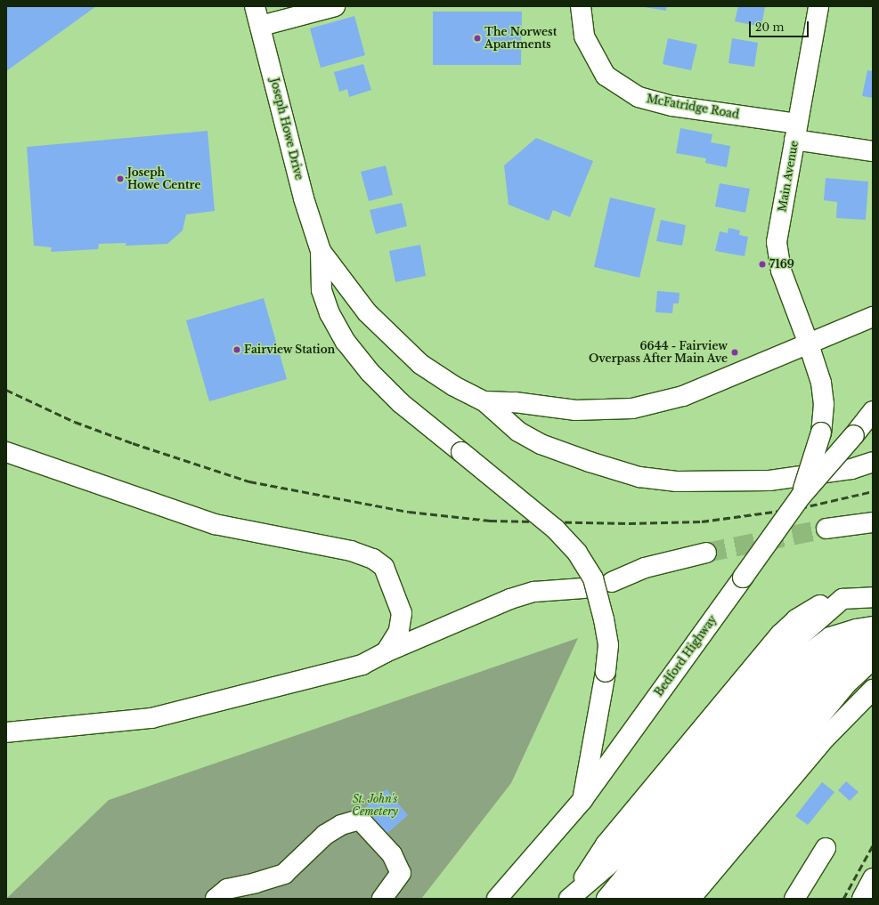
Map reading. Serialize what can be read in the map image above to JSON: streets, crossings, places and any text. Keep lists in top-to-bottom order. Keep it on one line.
{"streets":{"main road":["McFatridge Road","Joseph Howe Drive","Main Avenue","Bedford Highway"]},"crossings":[["McFatridge Road","Main Avenue"],["Main Avenue","Bedford Highway"]],"parks":["St. John's Cemetery"],"places":["The Norwest Apartments","Joseph Howe Centre","7169","Fairview Station","6644 - Fairview Overpass After Main Ave"],"scale_bar":"20 m"}
